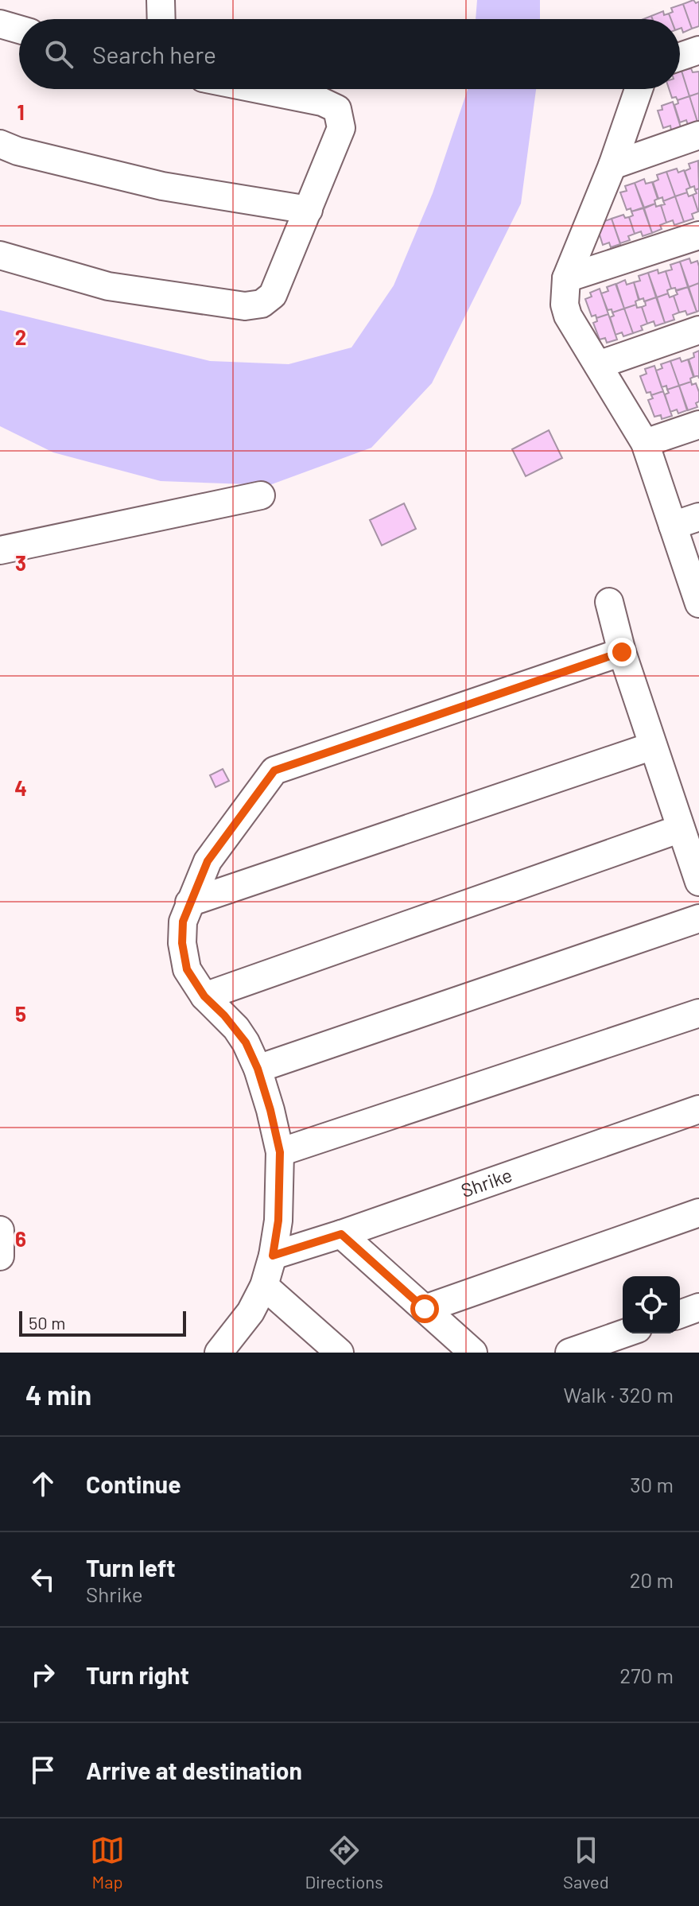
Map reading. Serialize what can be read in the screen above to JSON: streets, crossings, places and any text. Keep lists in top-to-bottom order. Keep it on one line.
{"streets":{"street":["Shrike"]},"scale_bar":"50 m","page":{"search":"Search here","scale":"50 m","heading":["4 min","Walk · 320 m"],"list":[["Continue","30 m"],["Turn left","Shrike","20 m"],["Turn right","270 m"],"Arrive at destination"],"nav":["Map","Directions","Saved"]},"grid":{"rows":["1","2","3","4","5","6"]}}
